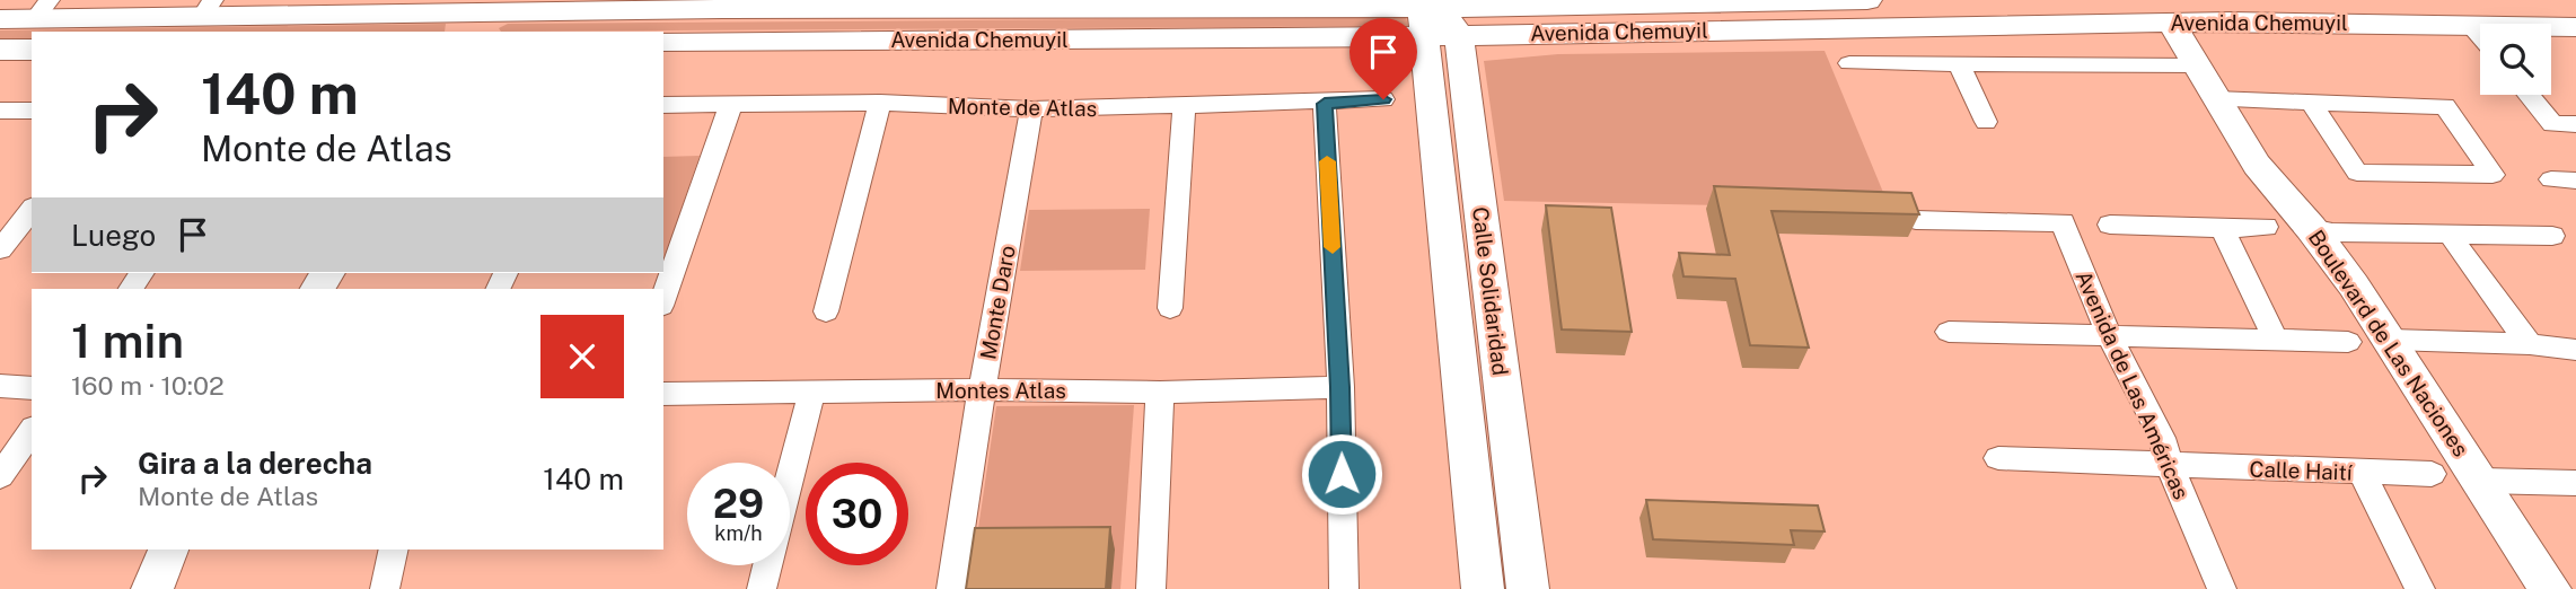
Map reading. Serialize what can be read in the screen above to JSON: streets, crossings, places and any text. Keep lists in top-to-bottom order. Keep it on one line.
{"streets":{"main road":["Avenida Chemuyil","Calle Solidaridad","Boulevard de Las Naciones"],"street":["Monte de Atlas","Monte Daro","Avenida de Las Américas","Montes Atlas","Calle Haití"]},"crossings":[["Avenida Chemuyil","Calle Solidaridad"],["Avenida Chemuyil","Boulevard de Las Naciones"],["Monte de Atlas","Monte Daro"],["Monte Daro","Montes Atlas"],["Avenida de Las Américas","Calle Haití"]],"page":{"turn":["140 m","Monte de Atlas"],"then":"Luego","heading":["1 min","160 m · 10:02"],"list":[{"name":"Gira a la derecha","note":"Monte de Atlas","value":"140 m"}],"speed":"29 km/h","limit":"30"}}
